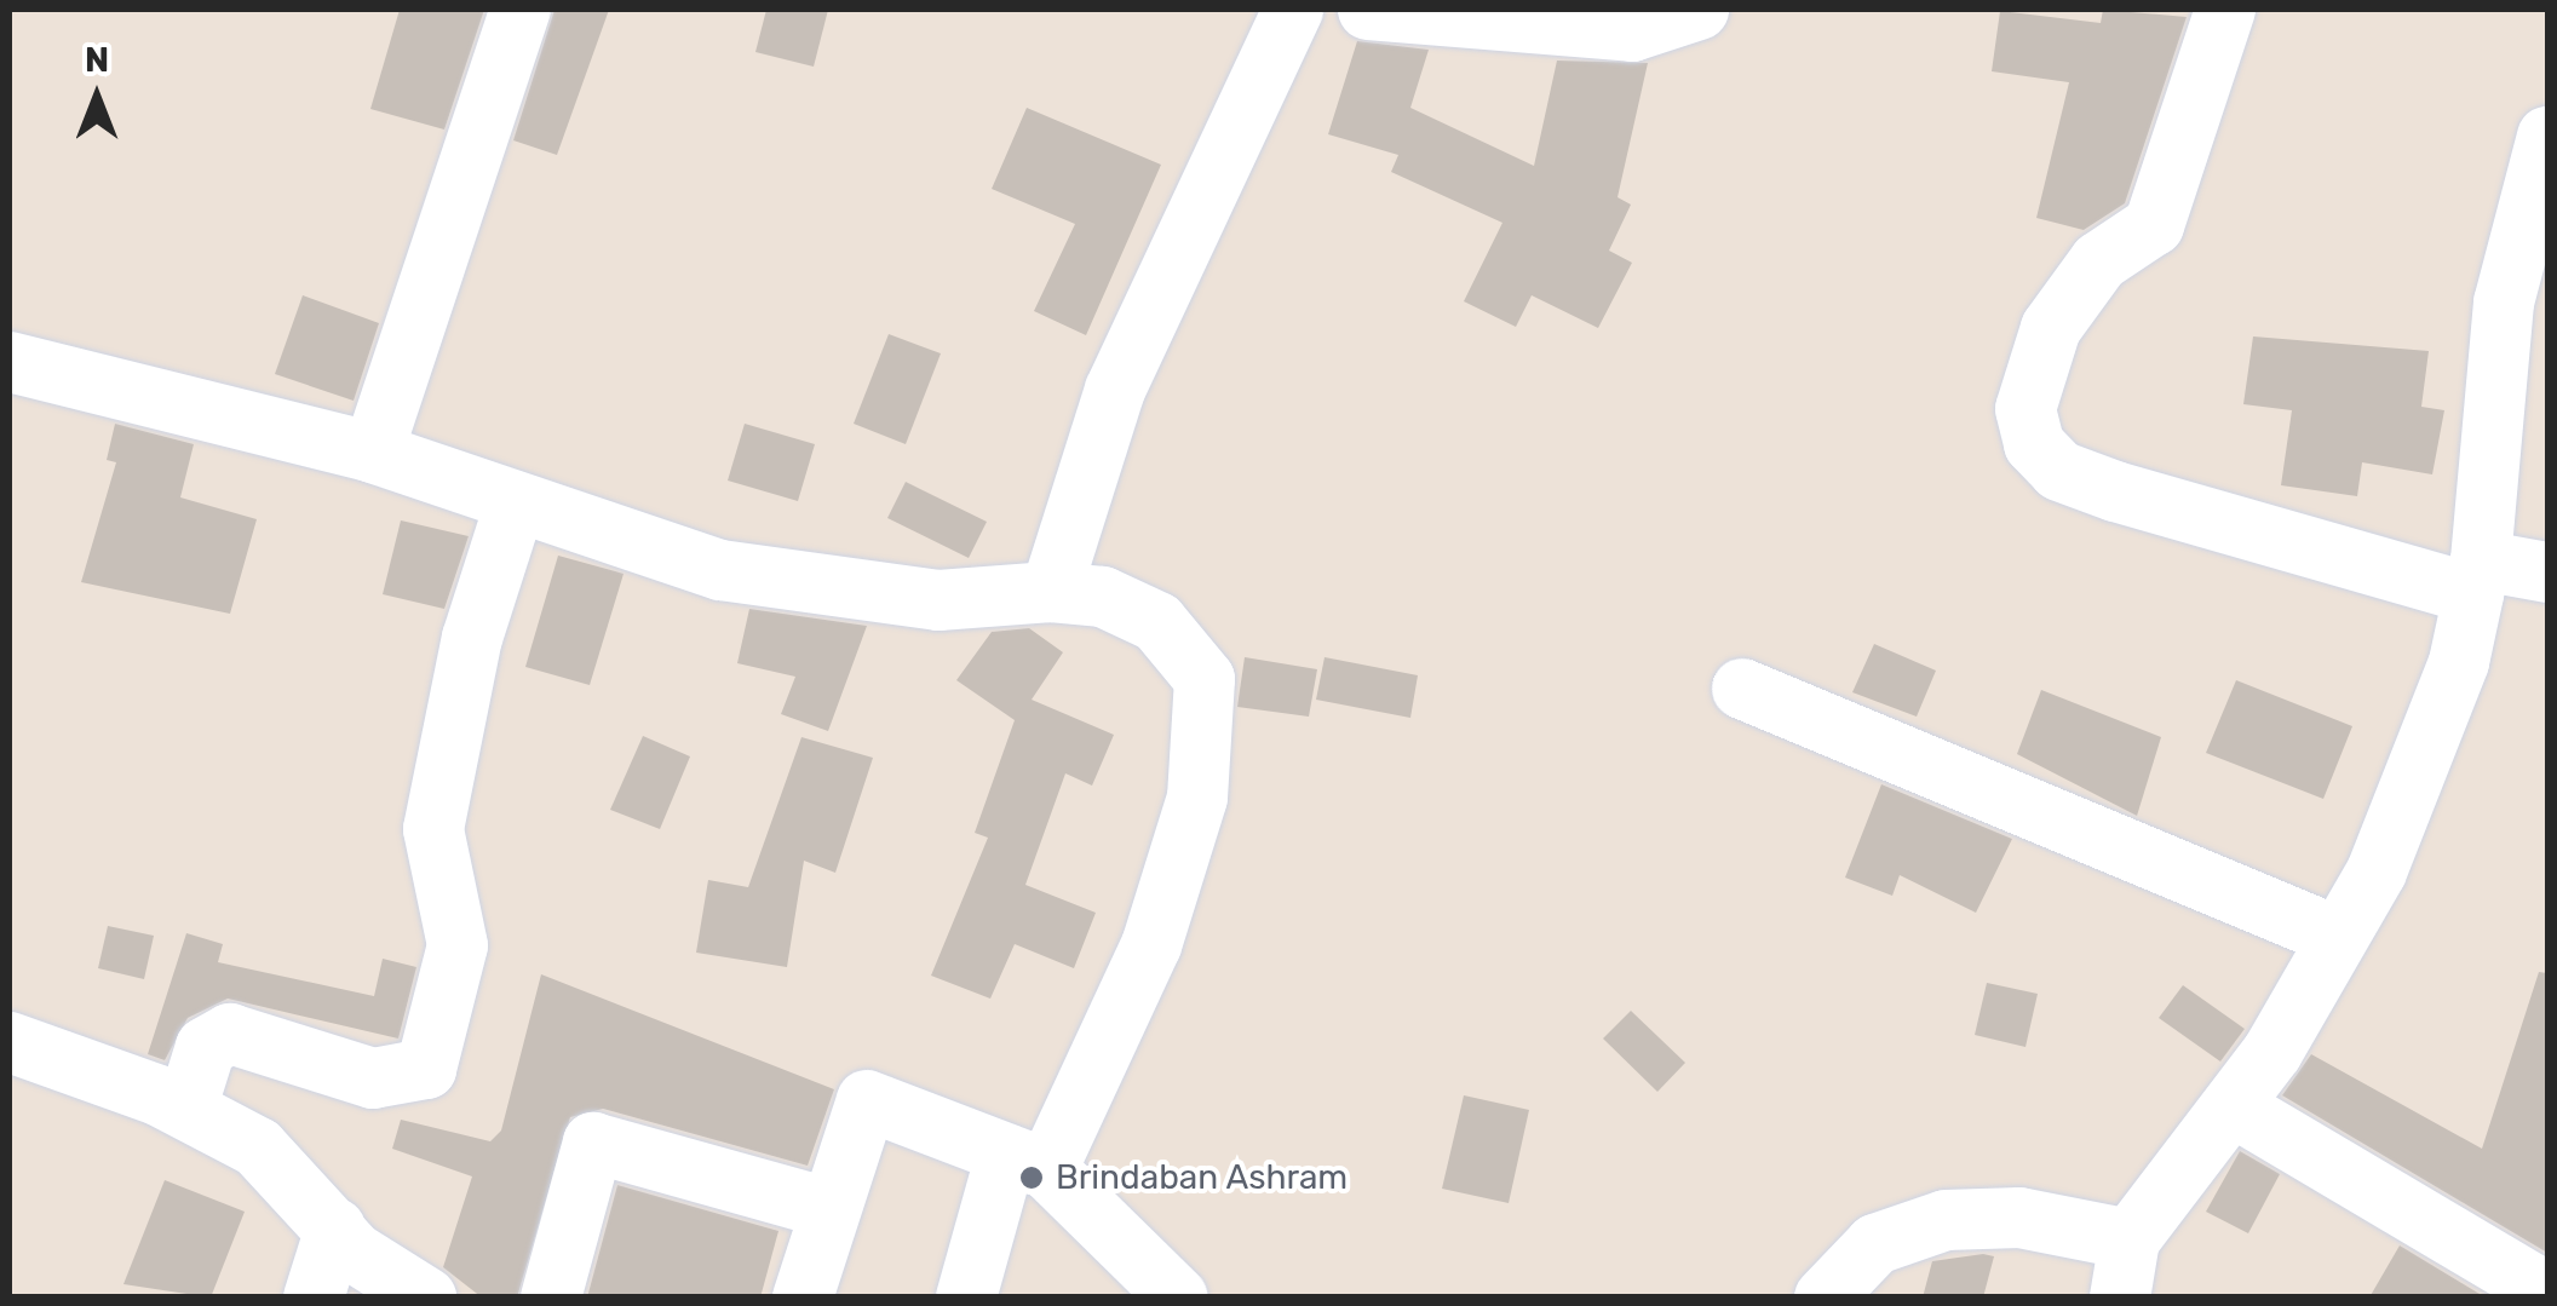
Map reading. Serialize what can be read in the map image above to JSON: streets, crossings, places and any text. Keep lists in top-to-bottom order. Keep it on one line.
{"places":["Brindaban Ashram"],"north":"top"}
